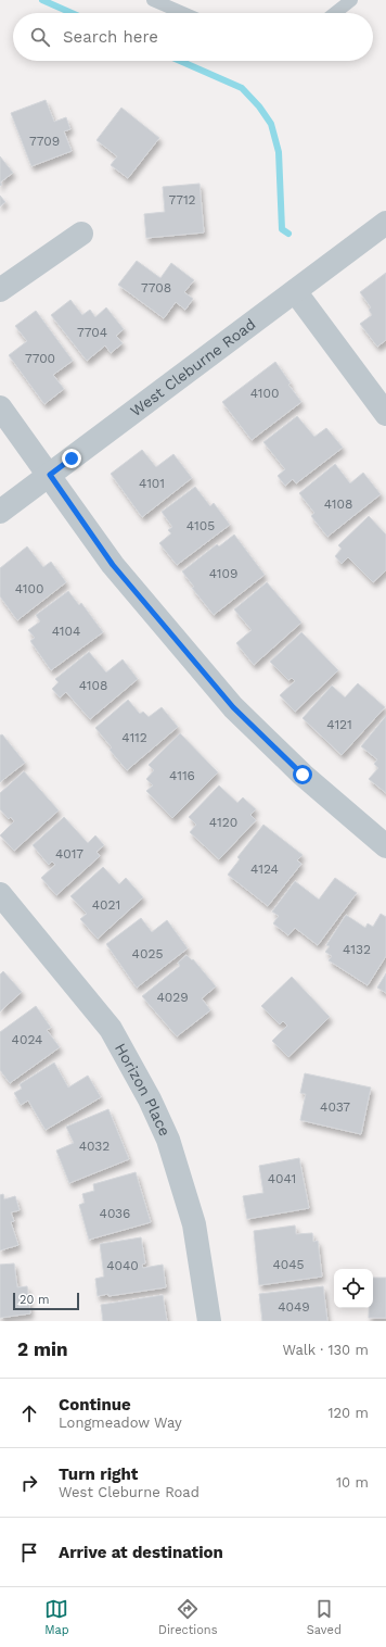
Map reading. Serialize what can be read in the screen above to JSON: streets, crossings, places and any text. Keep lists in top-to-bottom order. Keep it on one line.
{"streets":{"street":["West Cleburne Road","Horizon Place"]},"house_numbers":["7709","7712","7708","7704","7700","4100","4101","4108","4105","4109","4100","4104","4108","4121","4112","4116","4120","4017","4124","4021","4132","4025","4029","4024","4037","4032","4041","4036","4045","4040","4049"],"scale_bar":"20 m","page":{"search":"Search here","scale":"20 m","heading":["2 min","Walk · 130 m"],"list":[["Continue","Longmeadow Way","120 m"],["Turn right","West Cleburne Road","10 m"],"Arrive at destination"],"nav":["Map","Directions","Saved"]}}
